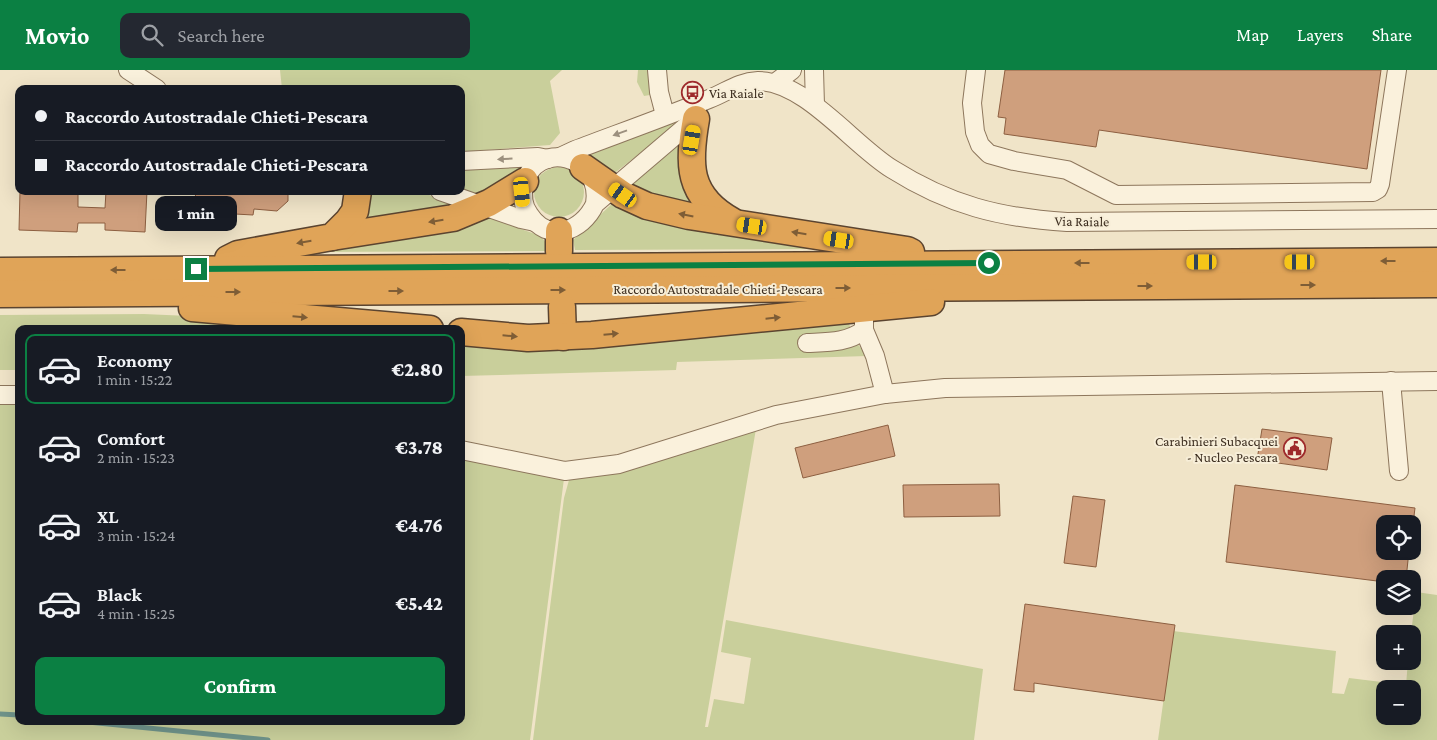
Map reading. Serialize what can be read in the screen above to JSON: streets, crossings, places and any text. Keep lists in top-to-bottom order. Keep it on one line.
{"streets":{"highway":["Raccordo Autostradale Chieti-Pescara"],"street":["Via Raiale"]},"places":{"bus stop":["Via Raiale"],"public building":["Carabinieri Subacquei - Nucleo Pescara"]},"page":{"header":"Movio","search":"Search here","nav":["Map","Layers","Share"],"banner":["Raccordo Autostradale Chieti-Pescara","Raccordo Autostradale Chieti-Pescara"],"bubble":"1 min","list":[{"name":"Economy","note":"1 min · 15:22","value":"€2.80"},{"name":"Comfort","note":"2 min · 15:23","value":"€3.78"},{"name":"XL","note":"3 min · 15:24","value":"€4.76"},{"name":"Black","note":"4 min · 15:25","value":"€5.42"}],"map_buttons":["+","−"],"buttons":"Confirm"}}
